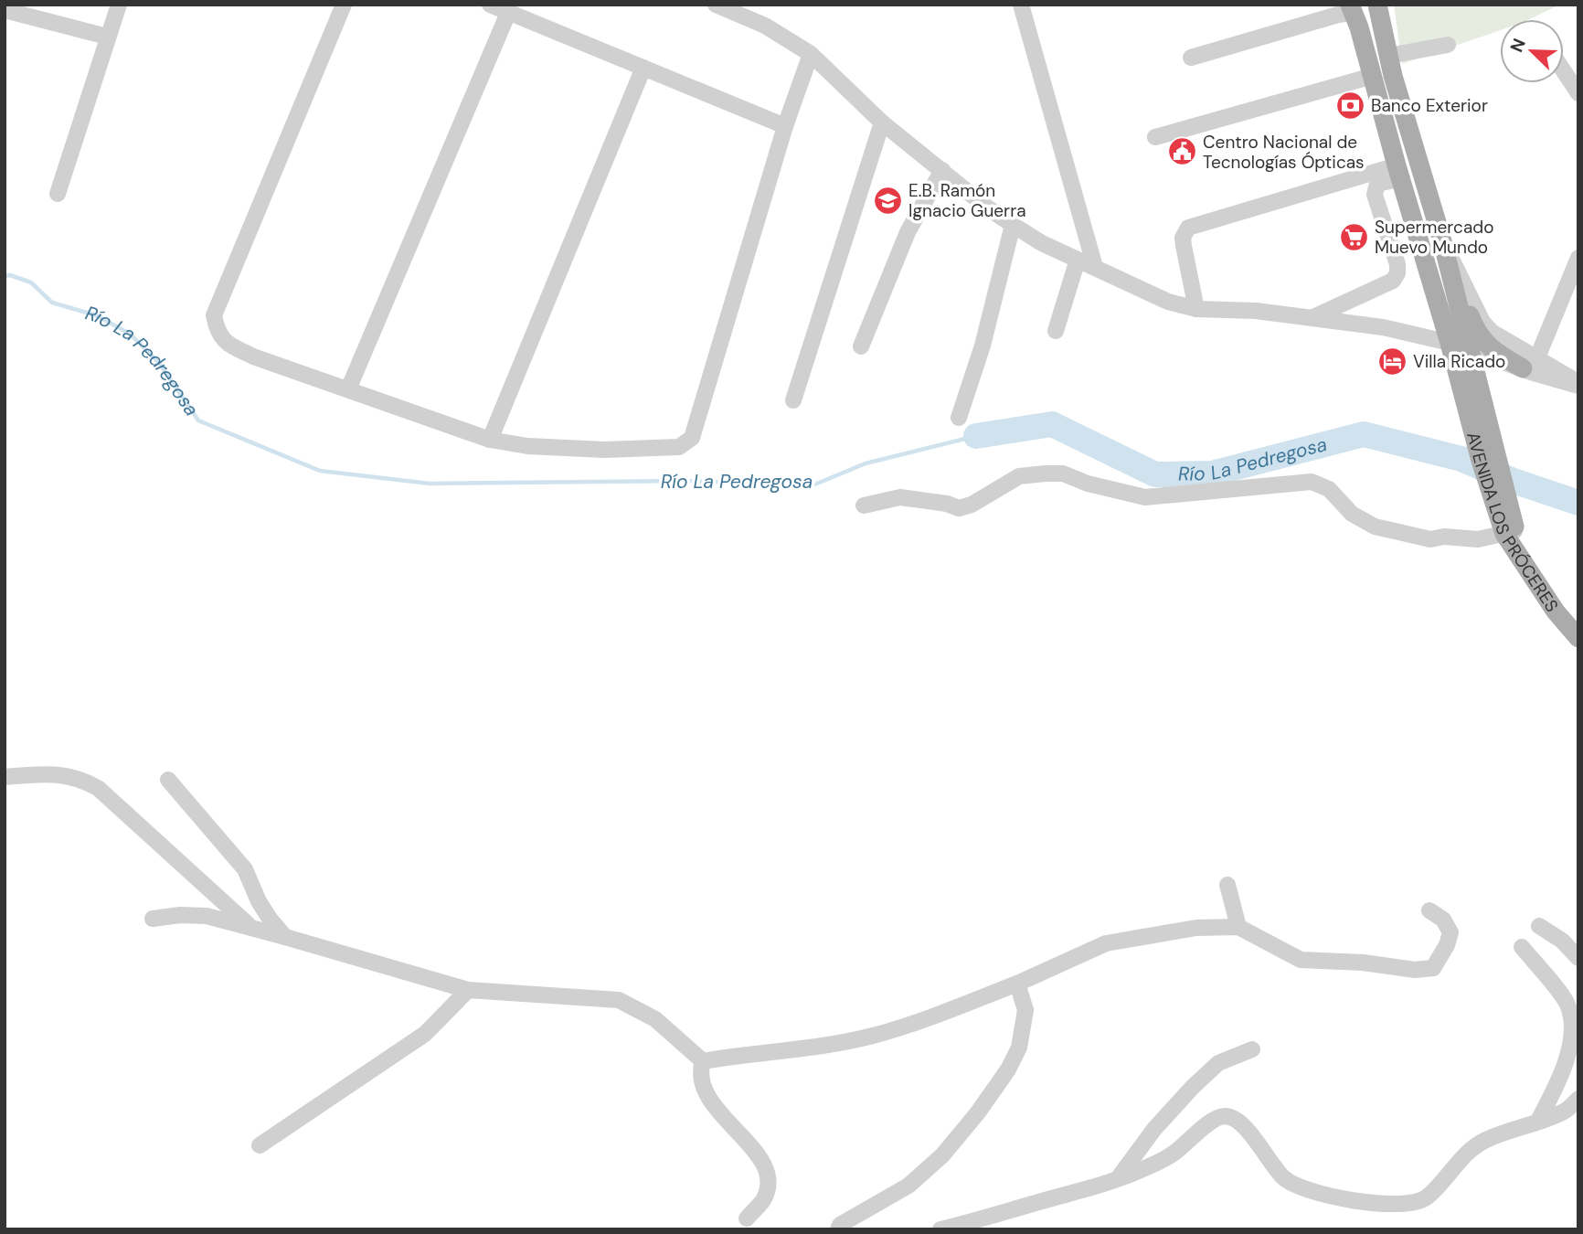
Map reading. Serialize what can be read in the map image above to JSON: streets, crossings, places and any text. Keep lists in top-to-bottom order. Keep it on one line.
{"streets":{"main road":["AVENIDA LOS PRÓCERES"]},"water":["Río La Pedregosa"],"places":{"bank":["Banco Exterior"],"public building":["Centro Nacional de Tecnologías Ópticas"],"school or university":["E.B. Ramón Ignacio Guerra"],"supermarket":["Supermercado Muevo Mundo"],"hotel":["Villa Ricado"]},"north":"top left"}
